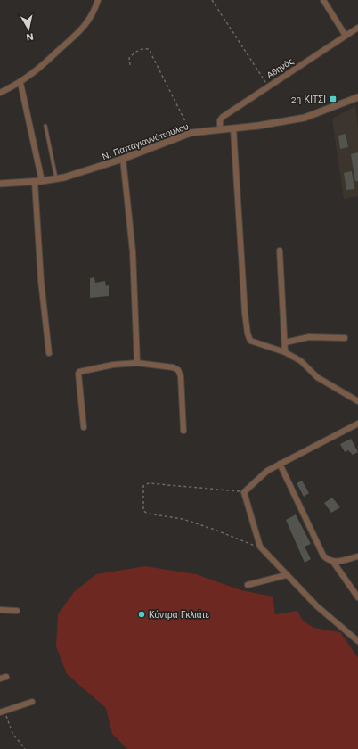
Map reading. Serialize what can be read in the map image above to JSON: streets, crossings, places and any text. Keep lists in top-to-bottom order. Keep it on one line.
{"streets":{"street":["Αθηνάς","Ν. Παπαγιαννόπουλου"]},"crossings":[["Αθηνάς","Ν. Παπαγιαννόπουλου"]],"places":{"transit":["2η ΚΙΤΣΙ"],"other":["Κόντρα Γκλιάτε"]},"north":"bottom"}
